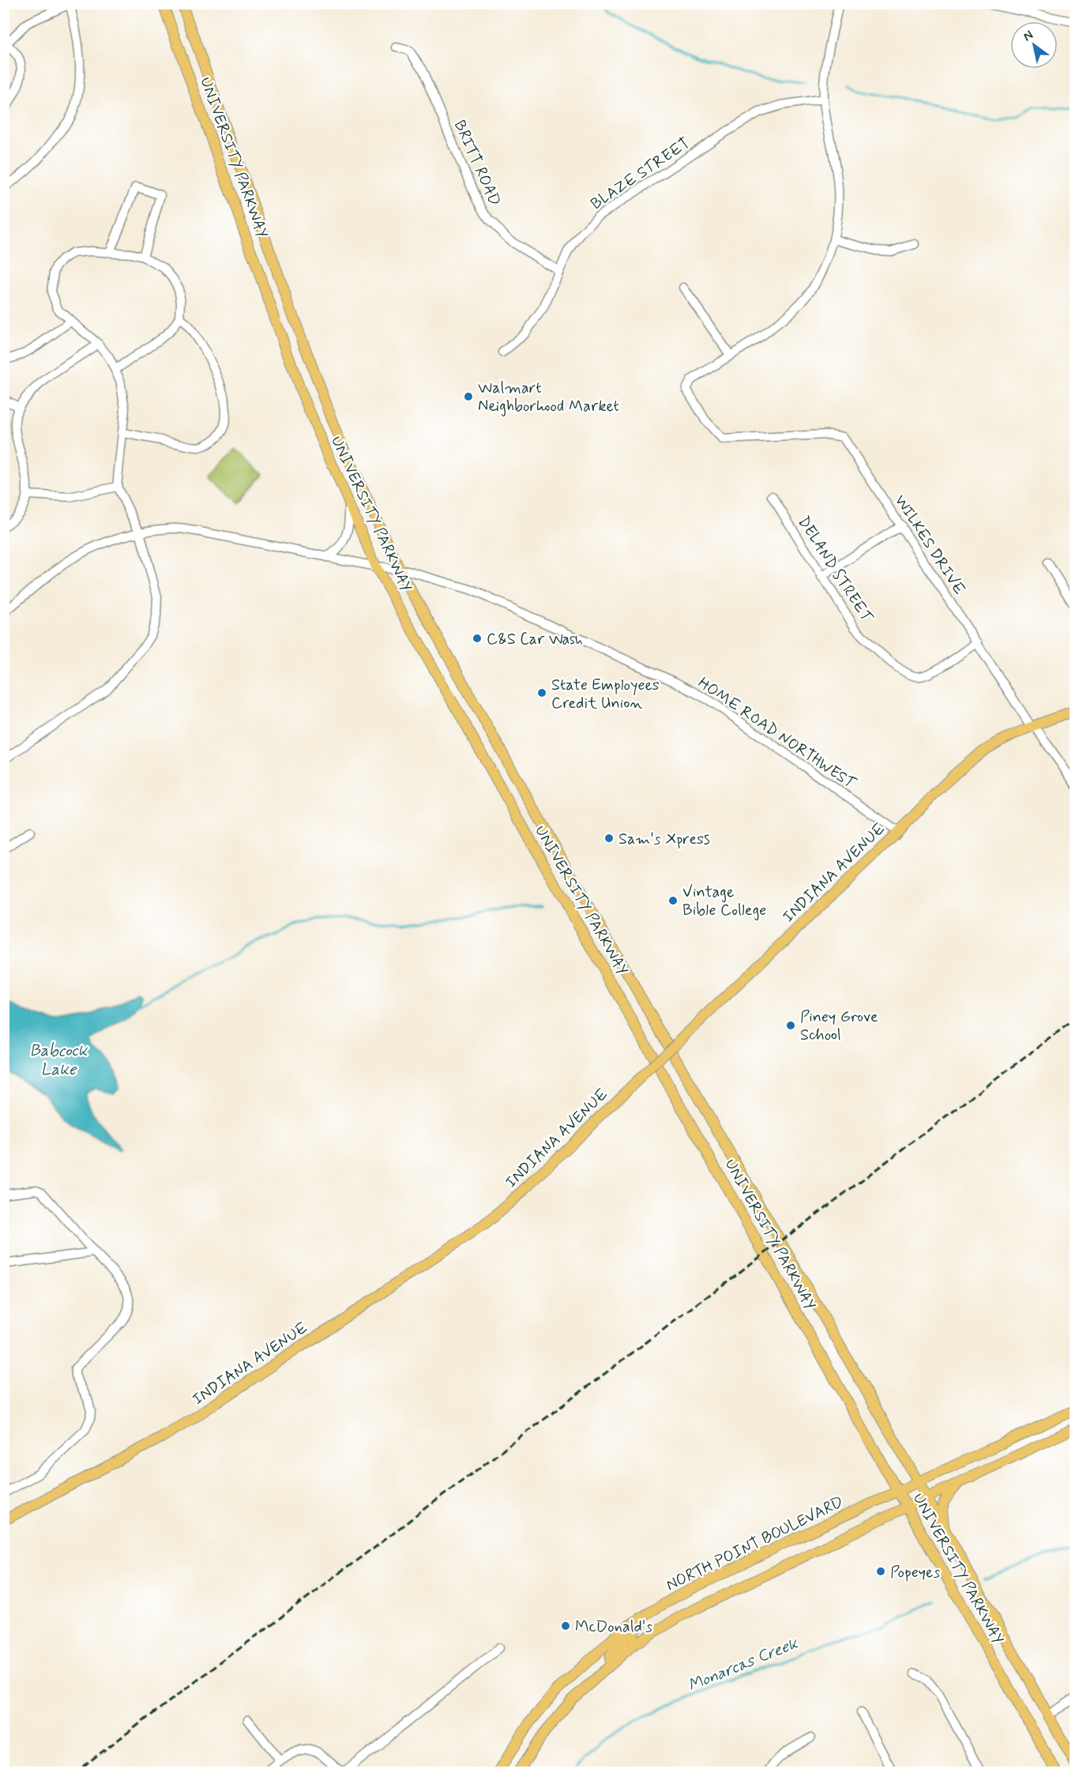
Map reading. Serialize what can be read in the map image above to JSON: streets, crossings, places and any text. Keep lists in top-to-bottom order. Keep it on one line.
{"streets":{"main road":["UNIVERSITY PARKWAY","INDIANA AVENUE","NORTH POINT BOULEVARD"],"street":["BRITT ROAD","BLAZE STREET","WILKES DRIVE","DELAND STREET","HOME ROAD NORTHWEST"]},"crossings":[["UNIVERSITY PARKWAY","HOME ROAD NORTHWEST"],["UNIVERSITY PARKWAY","NORTH POINT BOULEVARD"],["BRITT ROAD","BLAZE STREET"],["WILKES DRIVE","DELAND STREET"],["WILKES DRIVE","INDIANA AVENUE"],["HOME ROAD NORTHWEST","INDIANA AVENUE"]],"water":["Babcock Lake","Monarcas Creek"],"places":["Walmart Neighborhood Market","C&S Car Wash","State Employees Credit Union","Sam's Xpress","Vintage Bible College","Piney Grove School","Popeyes","McDonald's"],"north":"top left"}
